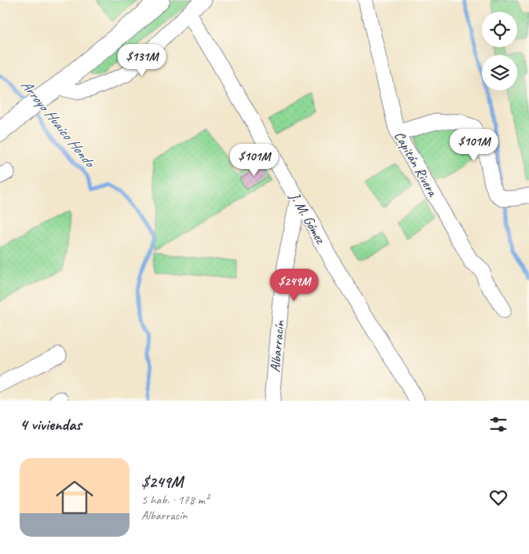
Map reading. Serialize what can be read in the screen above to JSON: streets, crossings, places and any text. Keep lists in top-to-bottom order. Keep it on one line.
{"streets":{"street":["Capitán Rivera","J. M. Gómez","Albarracín"]},"crossings":[["J. M. Gómez","Albarracín"]],"water":["Arroyo Huaico Hondo"],"page":{"price":["$131M","$101M","$101M","$249M"],"heading":"4 viviendas","list":[{"name":"$249M","note":"5 hab. · 178 m² · Albarracín"}]}}
